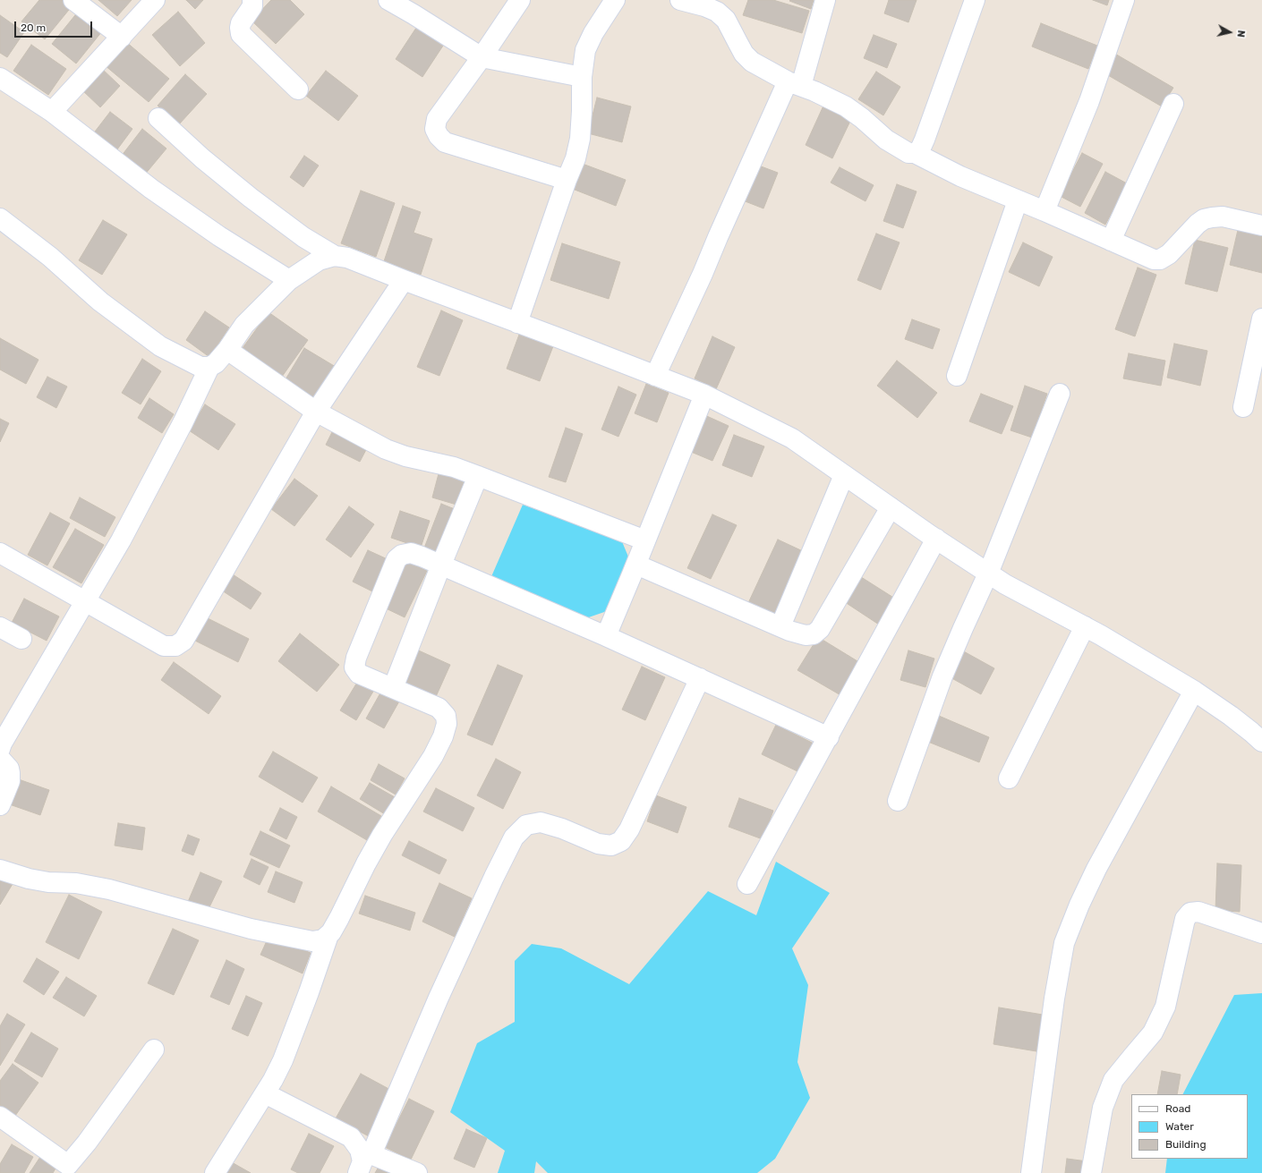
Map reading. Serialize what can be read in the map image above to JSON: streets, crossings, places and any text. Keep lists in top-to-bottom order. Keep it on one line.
{"legend":["Road","Water","Building"],"scale_bar":"20 m","north":"right"}
